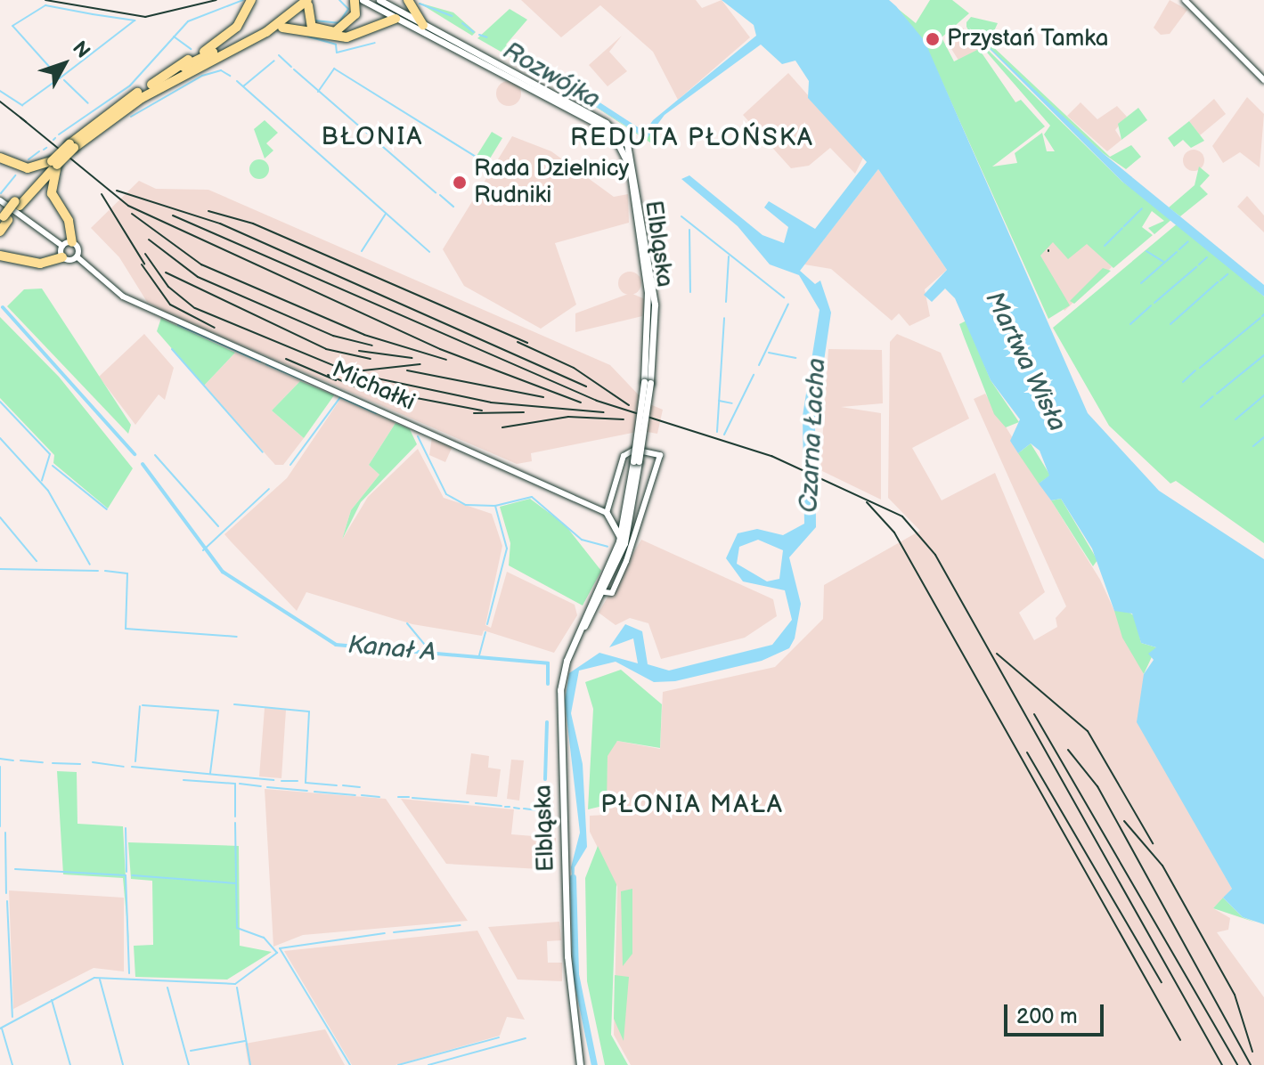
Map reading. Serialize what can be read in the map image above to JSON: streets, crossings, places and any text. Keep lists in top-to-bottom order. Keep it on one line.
{"streets":{"main road":["Elbląska"],"street":["Michałki"]},"crossings":[["Elbląska","Michałki"]],"districts":["BŁONIA","REDUTA PŁOŃSKA","PŁONIA MAŁA"],"water":["Rozwójka","Martwa Wisła","Czarna Łacha","Kanał A"],"places":["Przystań Tamka","Rada Dzielnicy Rudniki"],"scale_bar":"200 m","north":"top right"}
